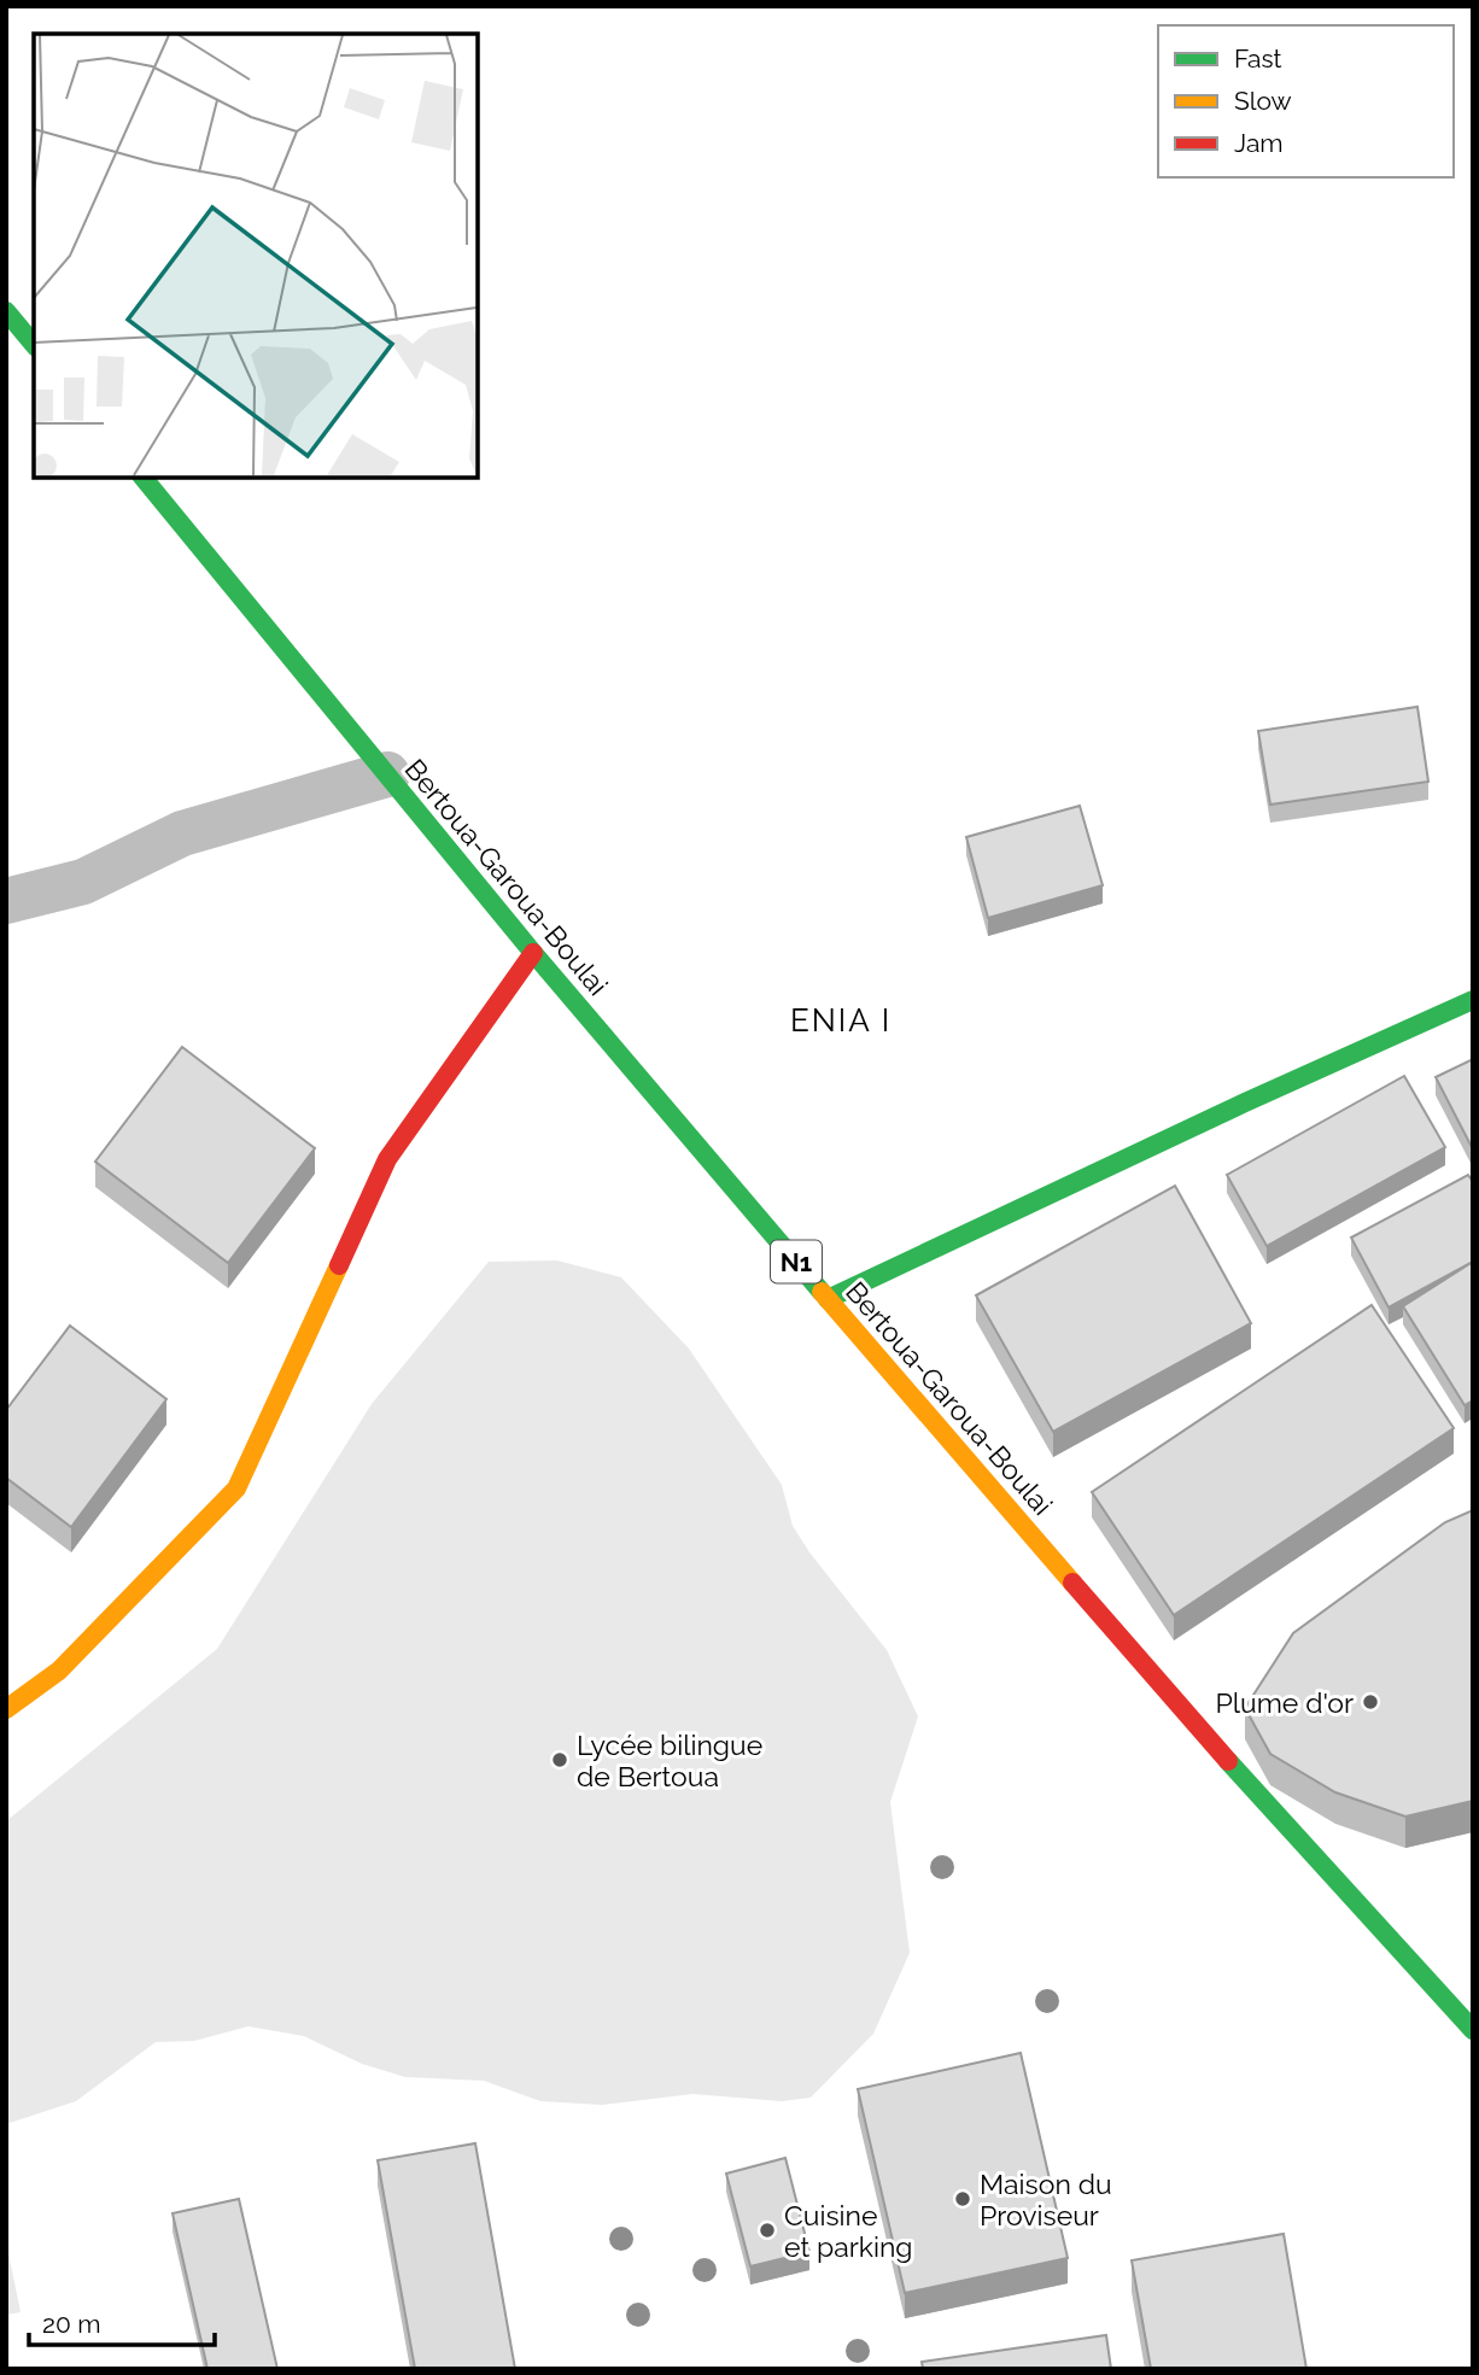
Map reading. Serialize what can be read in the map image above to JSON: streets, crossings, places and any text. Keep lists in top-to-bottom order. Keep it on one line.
{"streets":{"main road":["Bertoua-Garoua-Boulai","N1"]},"districts":["ENIA I"],"places":["Plume d'or","Lycée bilingue de Bertoua","Maison du Proviseur","Cuisine et parking"],"legend":["Fast","Slow","Jam"],"scale_bar":"20 m"}
